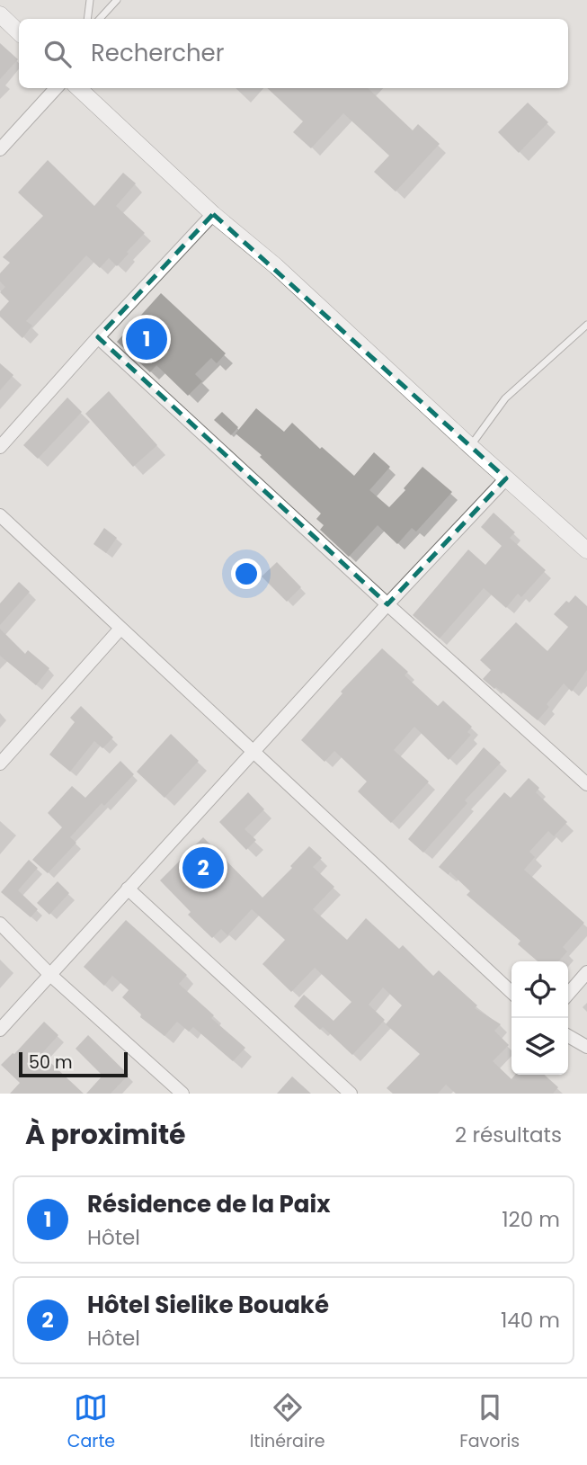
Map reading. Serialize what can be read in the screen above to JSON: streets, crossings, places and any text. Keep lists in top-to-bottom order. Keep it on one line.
{"scale_bar":"50 m","page":{"search":"Rechercher","pins":["1","2"],"scale":"50 m","heading":["À proximité","2 résultats"],"list":[{"mark":"1","name":"Résidence de la Paix","note":"Hôtel","value":"120 m"},{"mark":"2","name":"Hôtel Sielike Bouaké","note":"Hôtel","value":"140 m"}],"nav":["Carte","Itinéraire","Favoris"]}}
